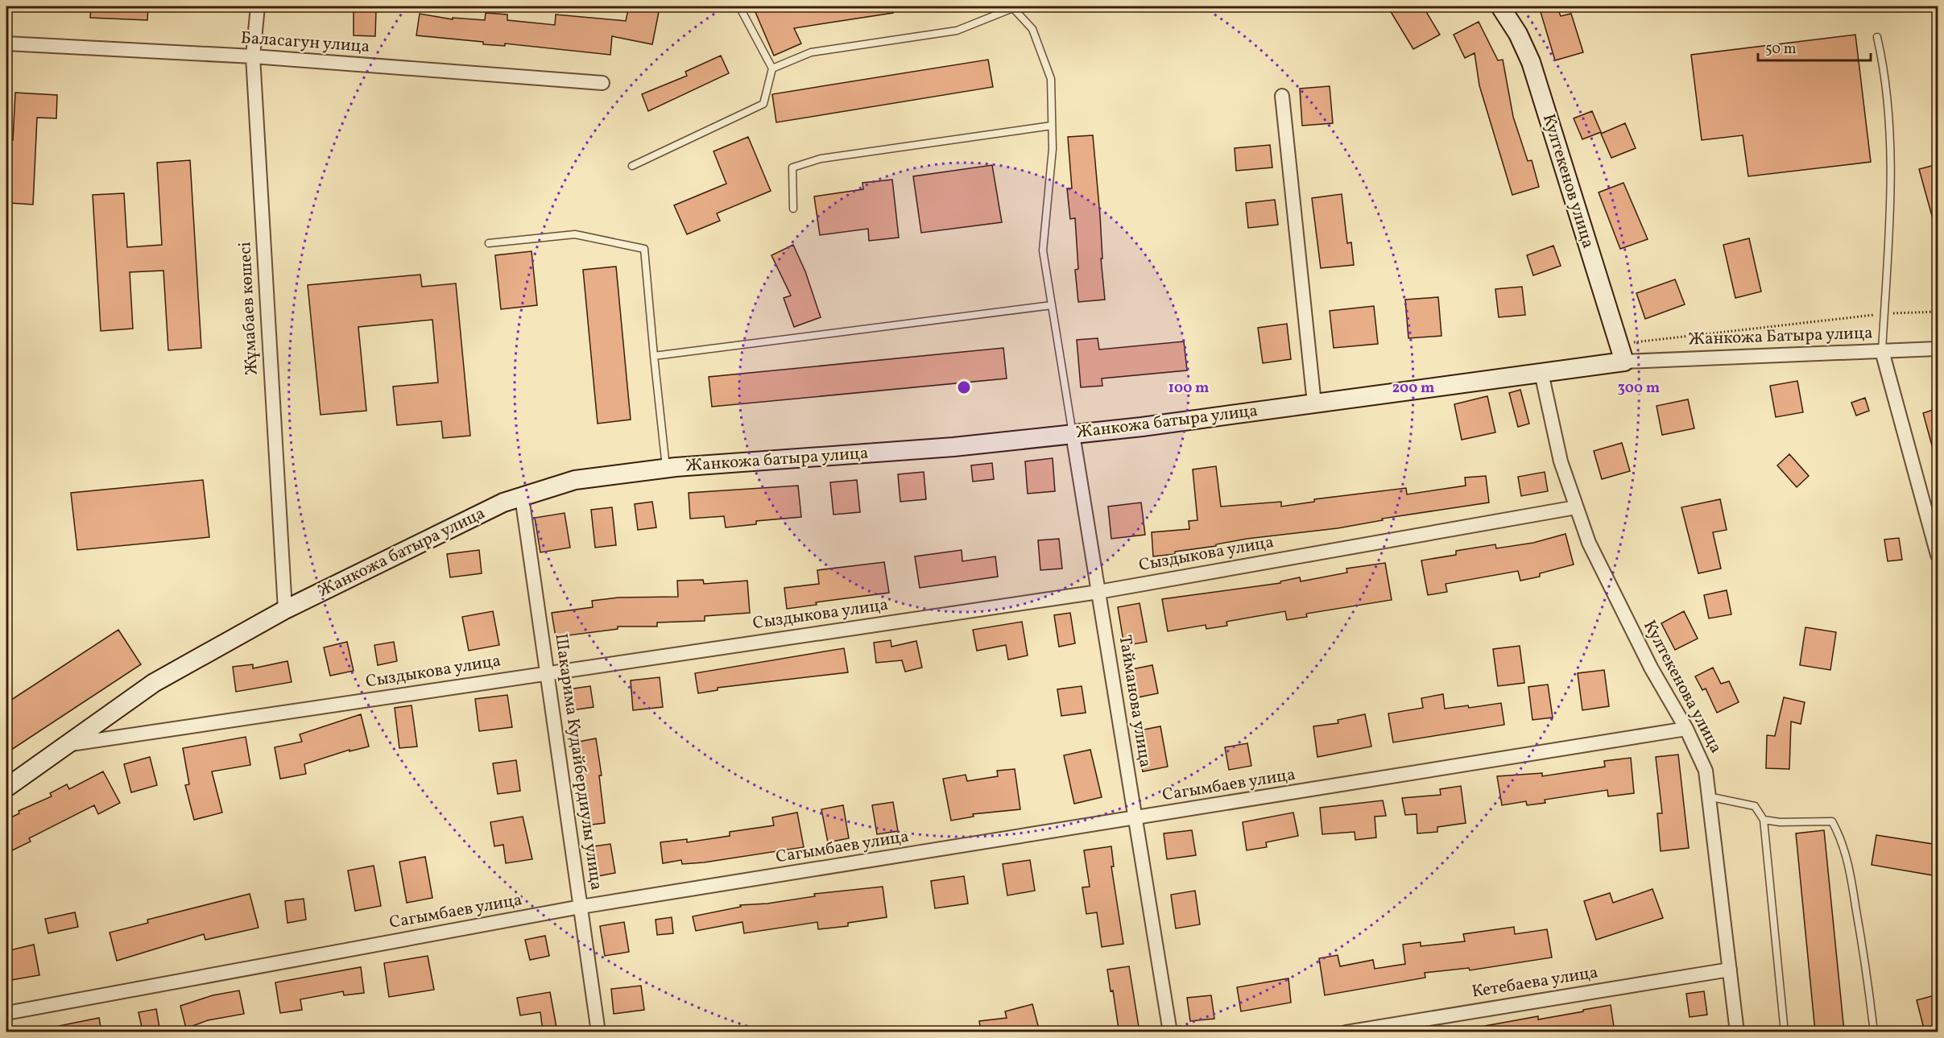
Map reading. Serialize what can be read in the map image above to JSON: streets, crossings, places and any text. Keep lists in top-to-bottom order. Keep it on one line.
{"streets":{"street":["Баласагун улица","Култекенов улица","Жұмабаев көшесі","Жанкожа Батыра улица","Жанкожа батыра улица","Сыздыкова улица","Култекенова улица","Тайманова улица","Шакарима Кудайбердиулы улица","Сагымбаев улица","Кетебаева улица"]},"crossings":[["Баласагун улица","Жұмабаев көшесі"],["Култекенов улица","Жанкожа Батыра улица"],["Култекенов улица","Жанкожа батыра улица"],["Жұмабаев көшесі","Жанкожа батыра улица"],["Жанкожа Батыра улица","Жанкожа батыра улица"],["Жанкожа батыра улица","Сыздыкова улица"],["Жанкожа батыра улица","Култекенова улица"],["Жанкожа батыра улица","Тайманова улица"],["Жанкожа батыра улица","Шакарима Кудайбердиулы улица"],["Сыздыкова улица","Култекенова улица"],["Сыздыкова улица","Тайманова улица"],["Сыздыкова улица","Шакарима Кудайбердиулы улица"],["Култекенова улица","Сагымбаев улица"],["Култекенова улица","Кетебаева улица"],["Тайманова улица","Сагымбаев улица"],["Шакарима Кудайбердиулы улица","Сагымбаев улица"]],"scale_bar":"50 m","rings":["100 m","200 m","300 m"]}
